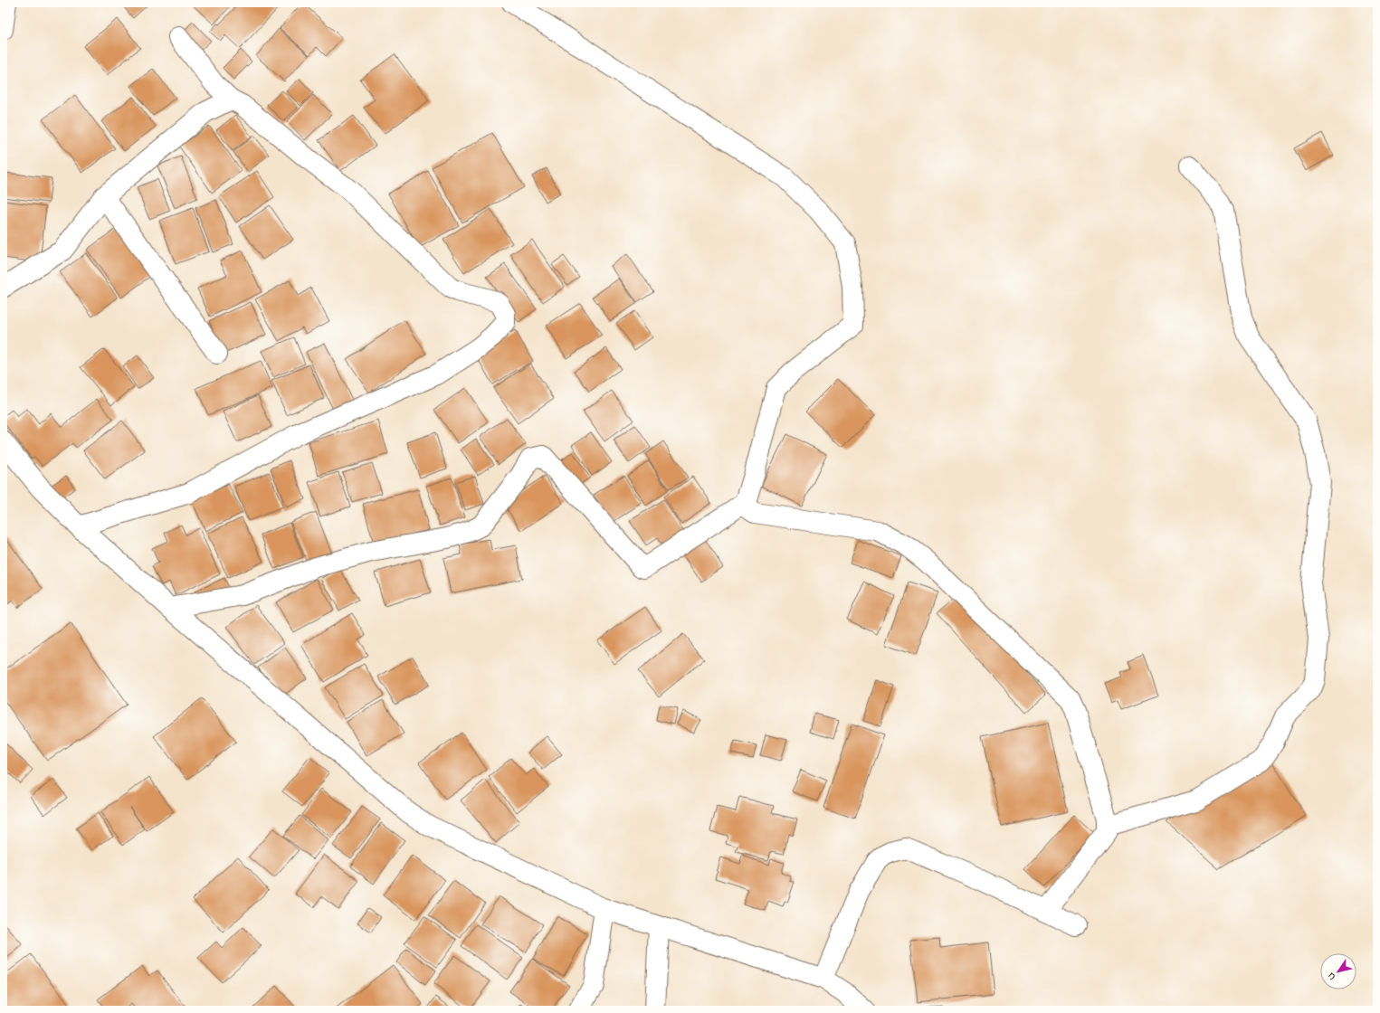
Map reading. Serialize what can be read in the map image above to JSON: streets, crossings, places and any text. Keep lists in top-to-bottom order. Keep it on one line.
{"north":"bottom left"}
